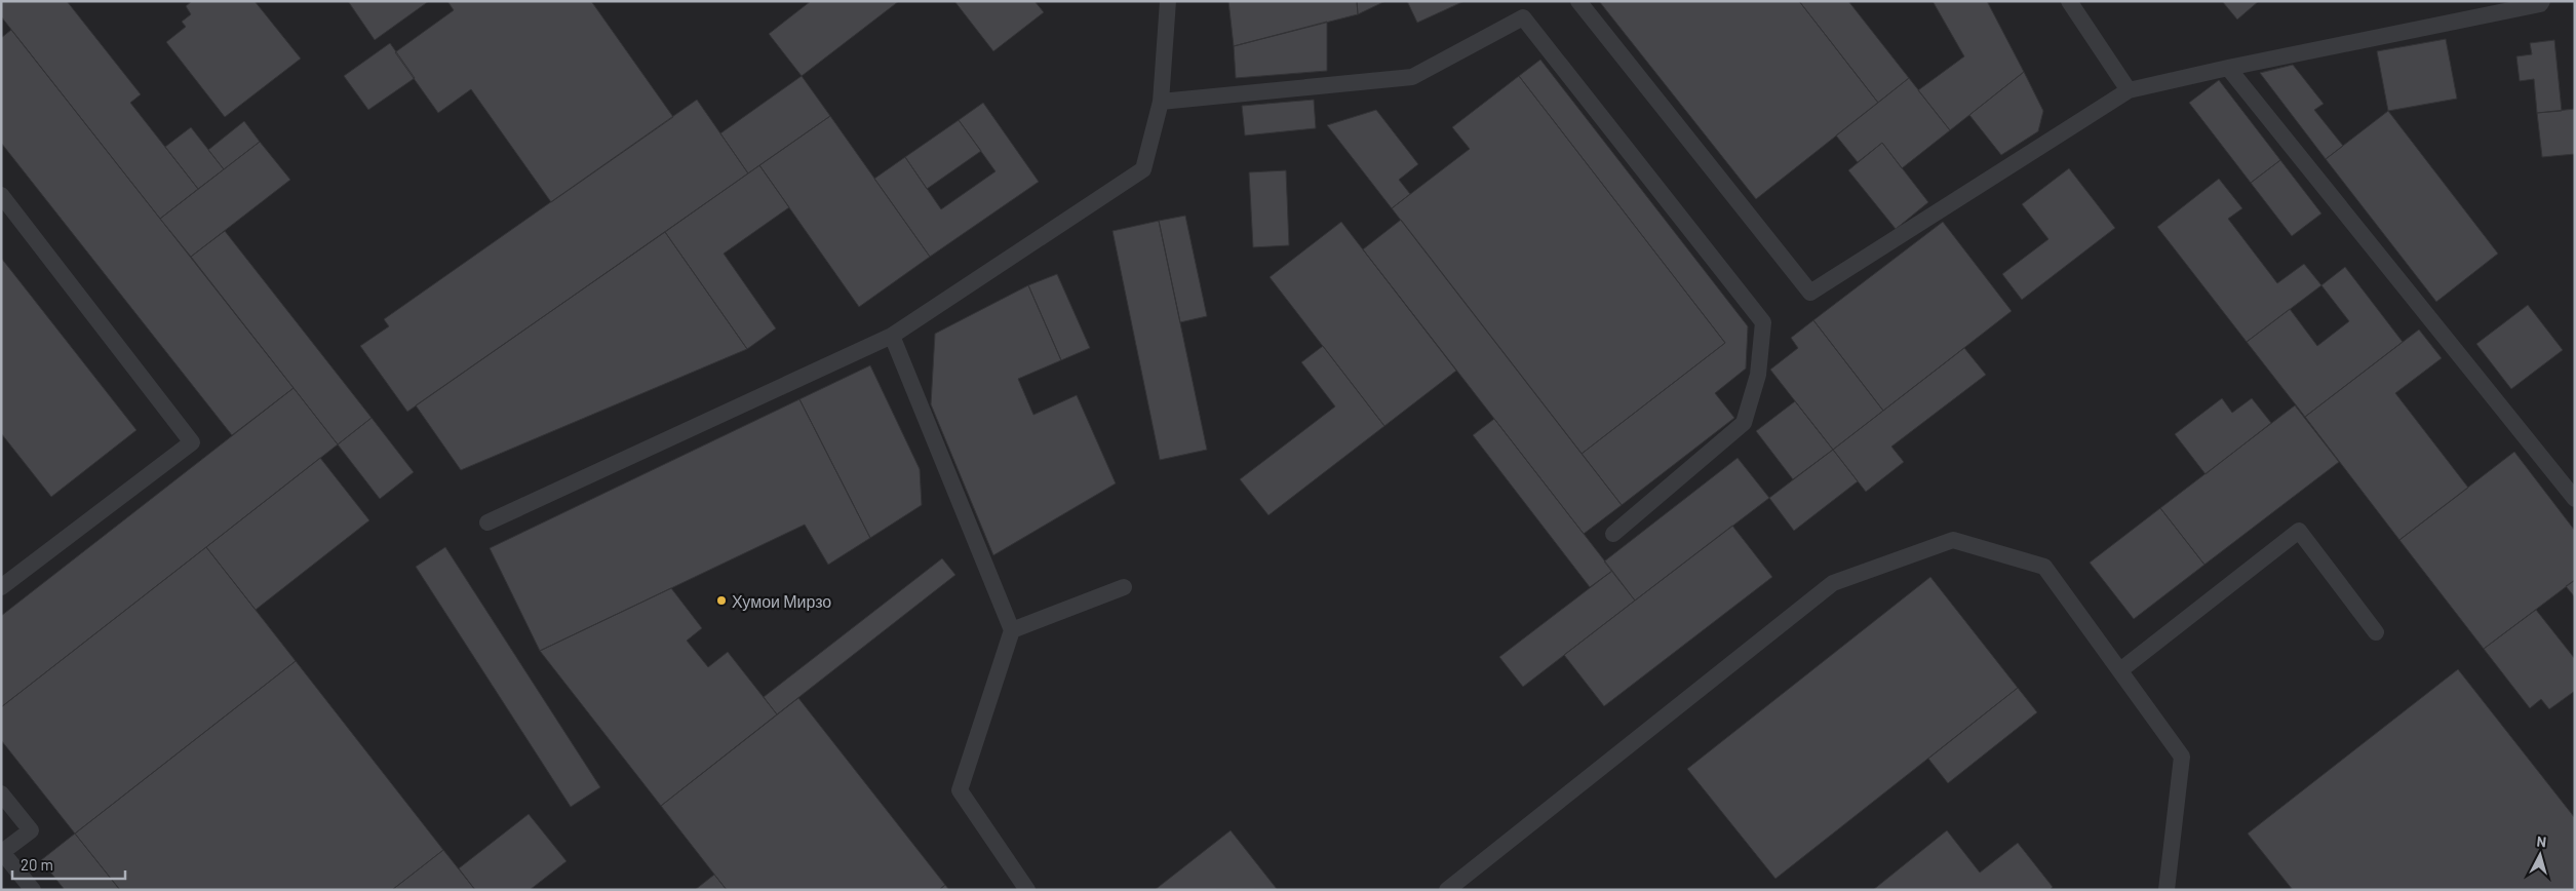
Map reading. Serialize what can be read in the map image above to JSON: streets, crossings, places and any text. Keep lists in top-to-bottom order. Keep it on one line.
{"places":["Хумои Мирзо"],"scale_bar":"20 m","north":"top"}
